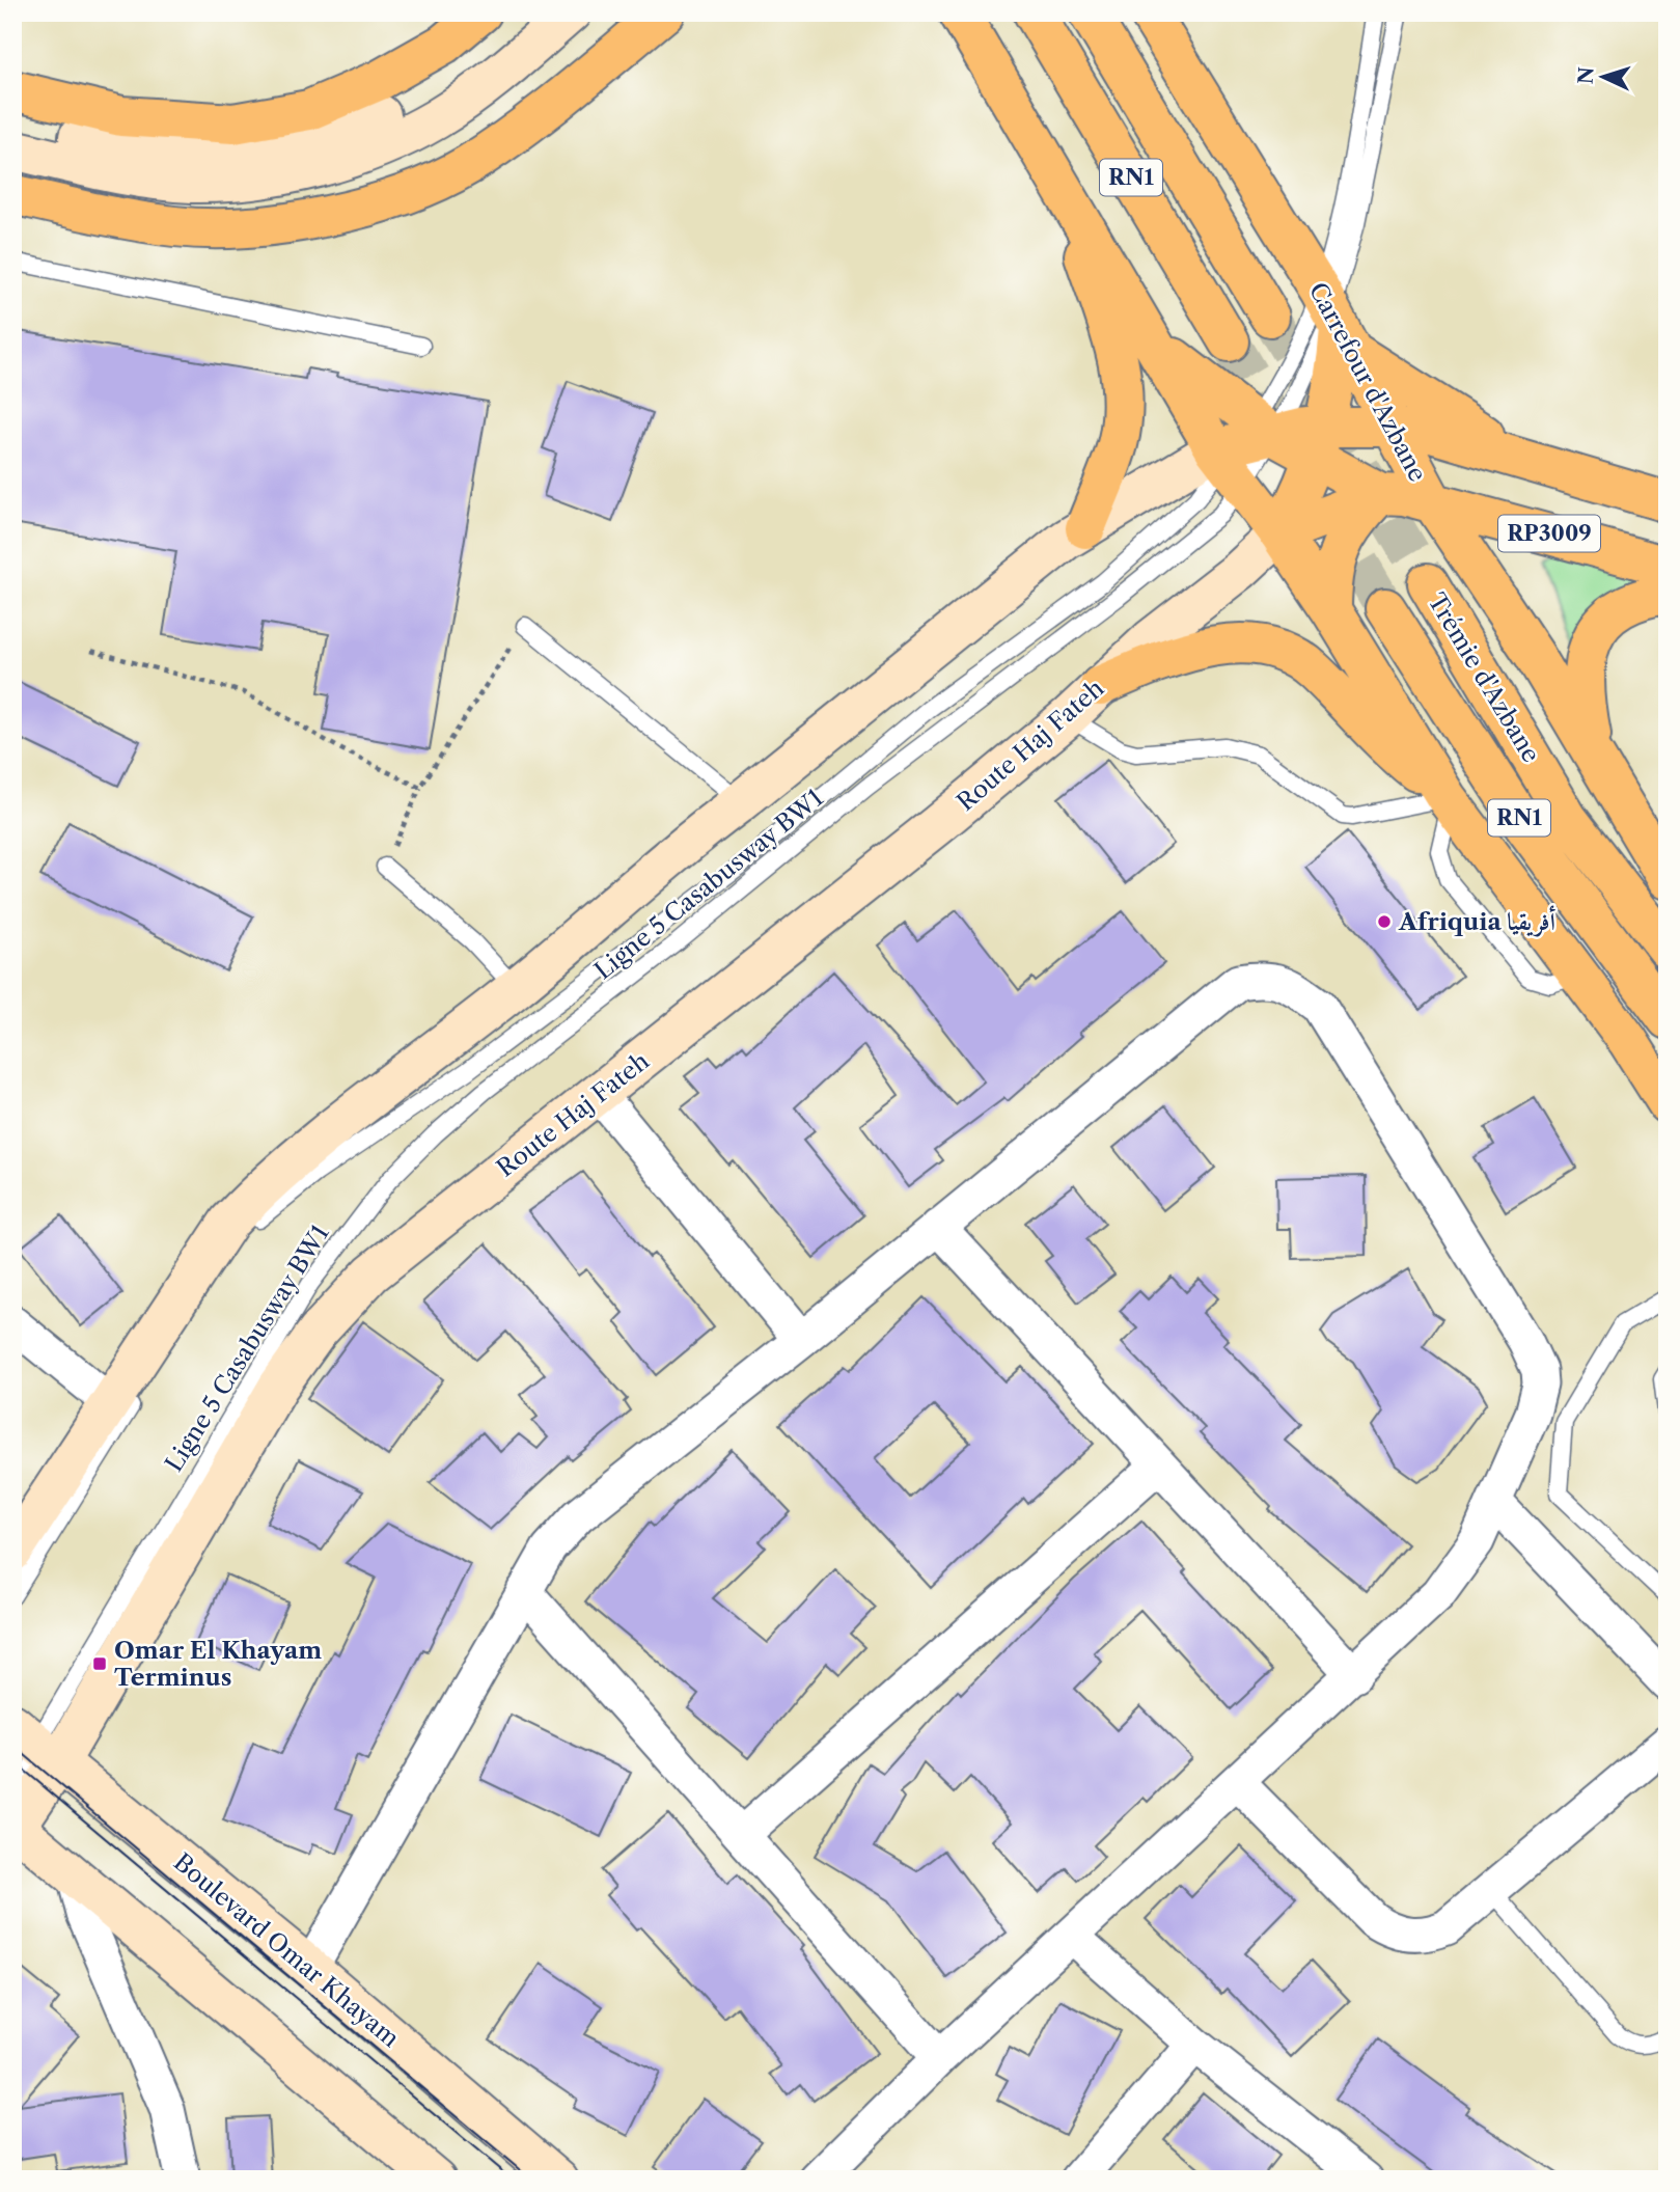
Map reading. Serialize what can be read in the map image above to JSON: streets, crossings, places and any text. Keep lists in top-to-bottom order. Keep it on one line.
{"streets":{"main road":["RN1","Carrefour d'Azbane","RP3009","Trémie d'Azbane","Route Haj Fateh","Boulevard Omar Khayam"],"lane":["Ligne 5 Casabusway BW1"]},"crossings":[["Carrefour d'Azbane","RP3009"],["Carrefour d'Azbane","Route Haj Fateh"],["Carrefour d'Azbane","Ligne 5 Casabusway BW1"],["Route Haj Fateh","Ligne 5 Casabusway BW1"],["Route Haj Fateh","Boulevard Omar Khayam"],["Ligne 5 Casabusway BW1","Boulevard Omar Khayam"]],"places":{"other":["Afriquia أفريقيا"],"transit":["Omar El Khayam Terminus"]},"north":"left"}
